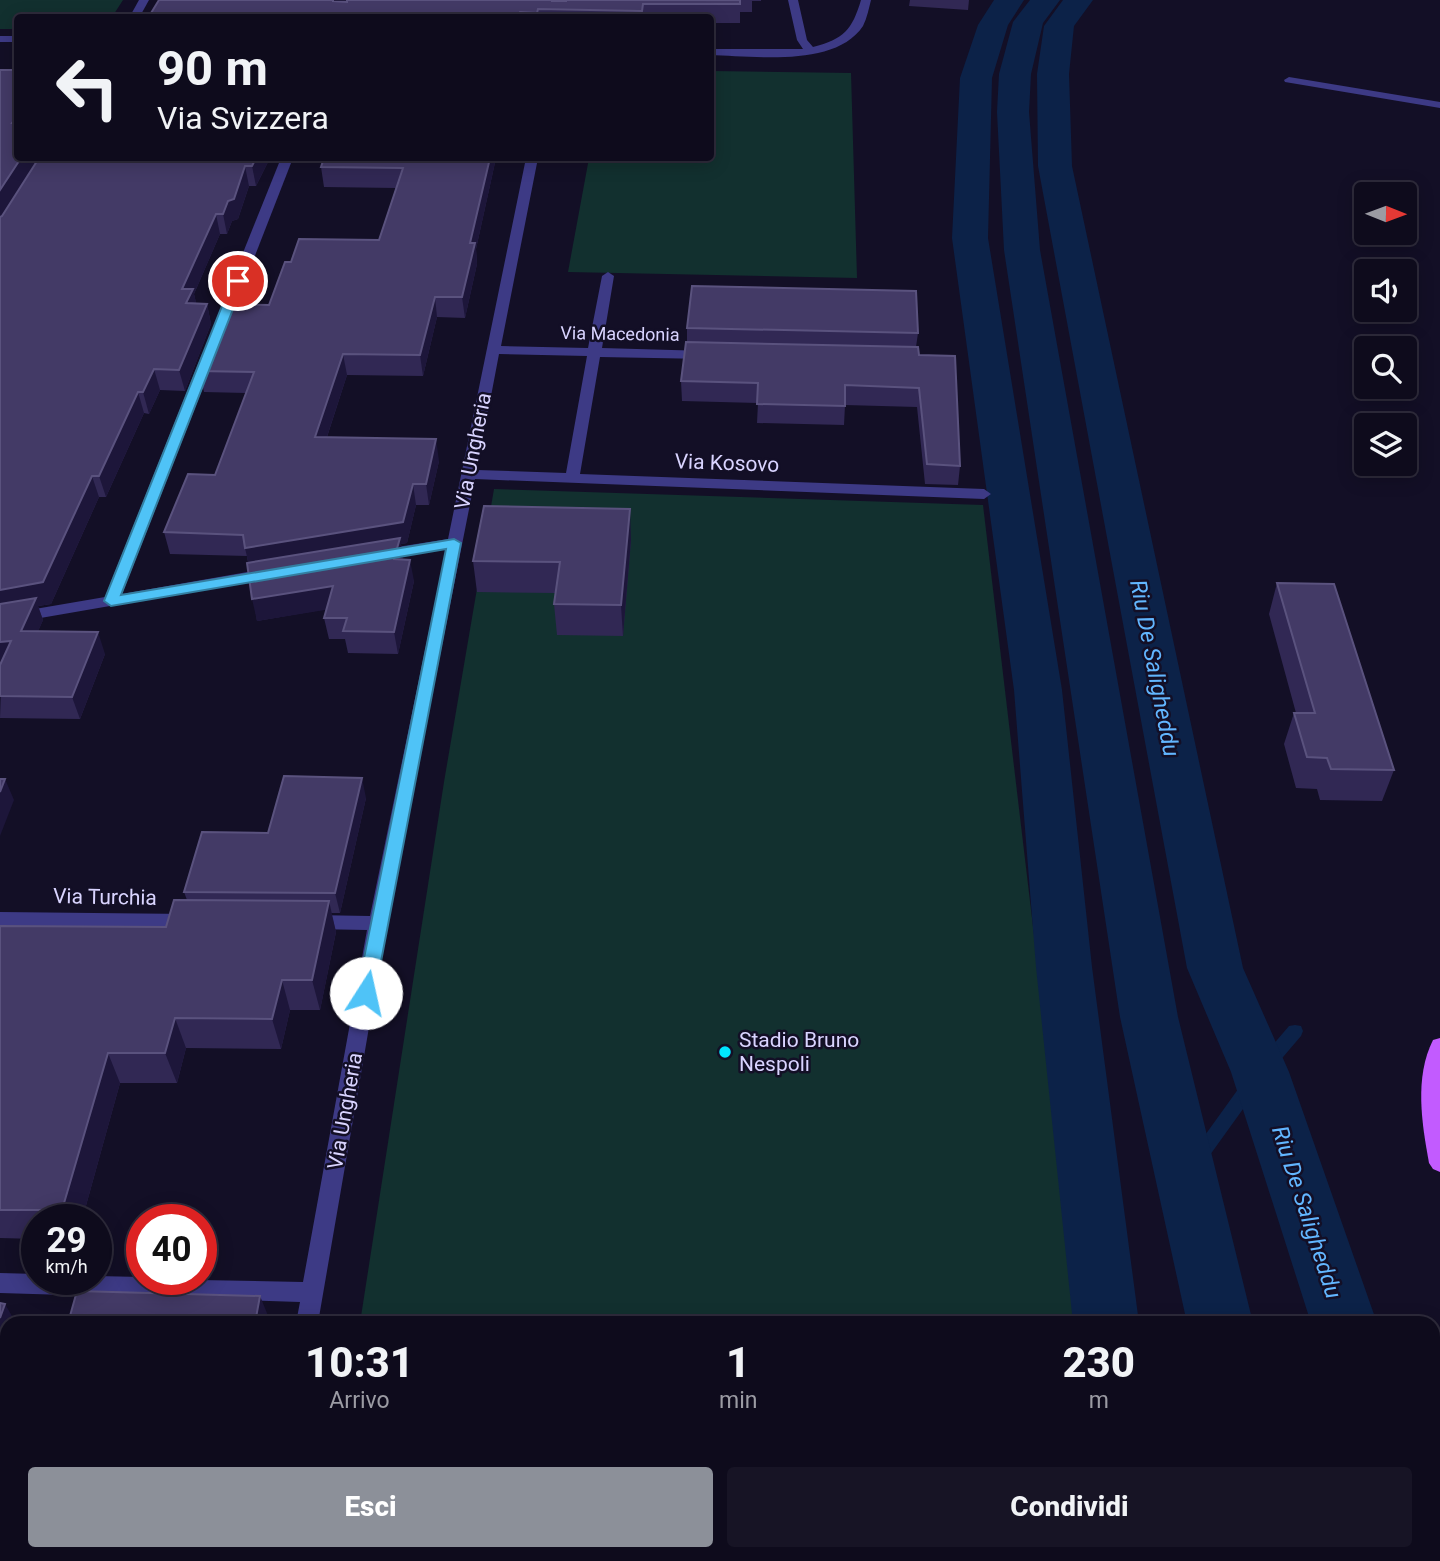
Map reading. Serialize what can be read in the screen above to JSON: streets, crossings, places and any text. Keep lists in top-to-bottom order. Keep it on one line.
{"streets":{"street":["Via Macedonia","Via Ungheria","Via Kosovo","Via Turchia"]},"crossings":[["Via Macedonia","Via Ungheria"],["Via Ungheria","Via Kosovo"]],"water":["Riu De Saligheddu"],"places":["Stadio Bruno Nespoli"],"north":"right","page":{"turn":["90 m","Via Svizzera"],"speed":"29 km/h","limit":"40","eta":["10:31","Arrivo","1","min","230","m"],"buttons":["Esci","Condividi"]}}
